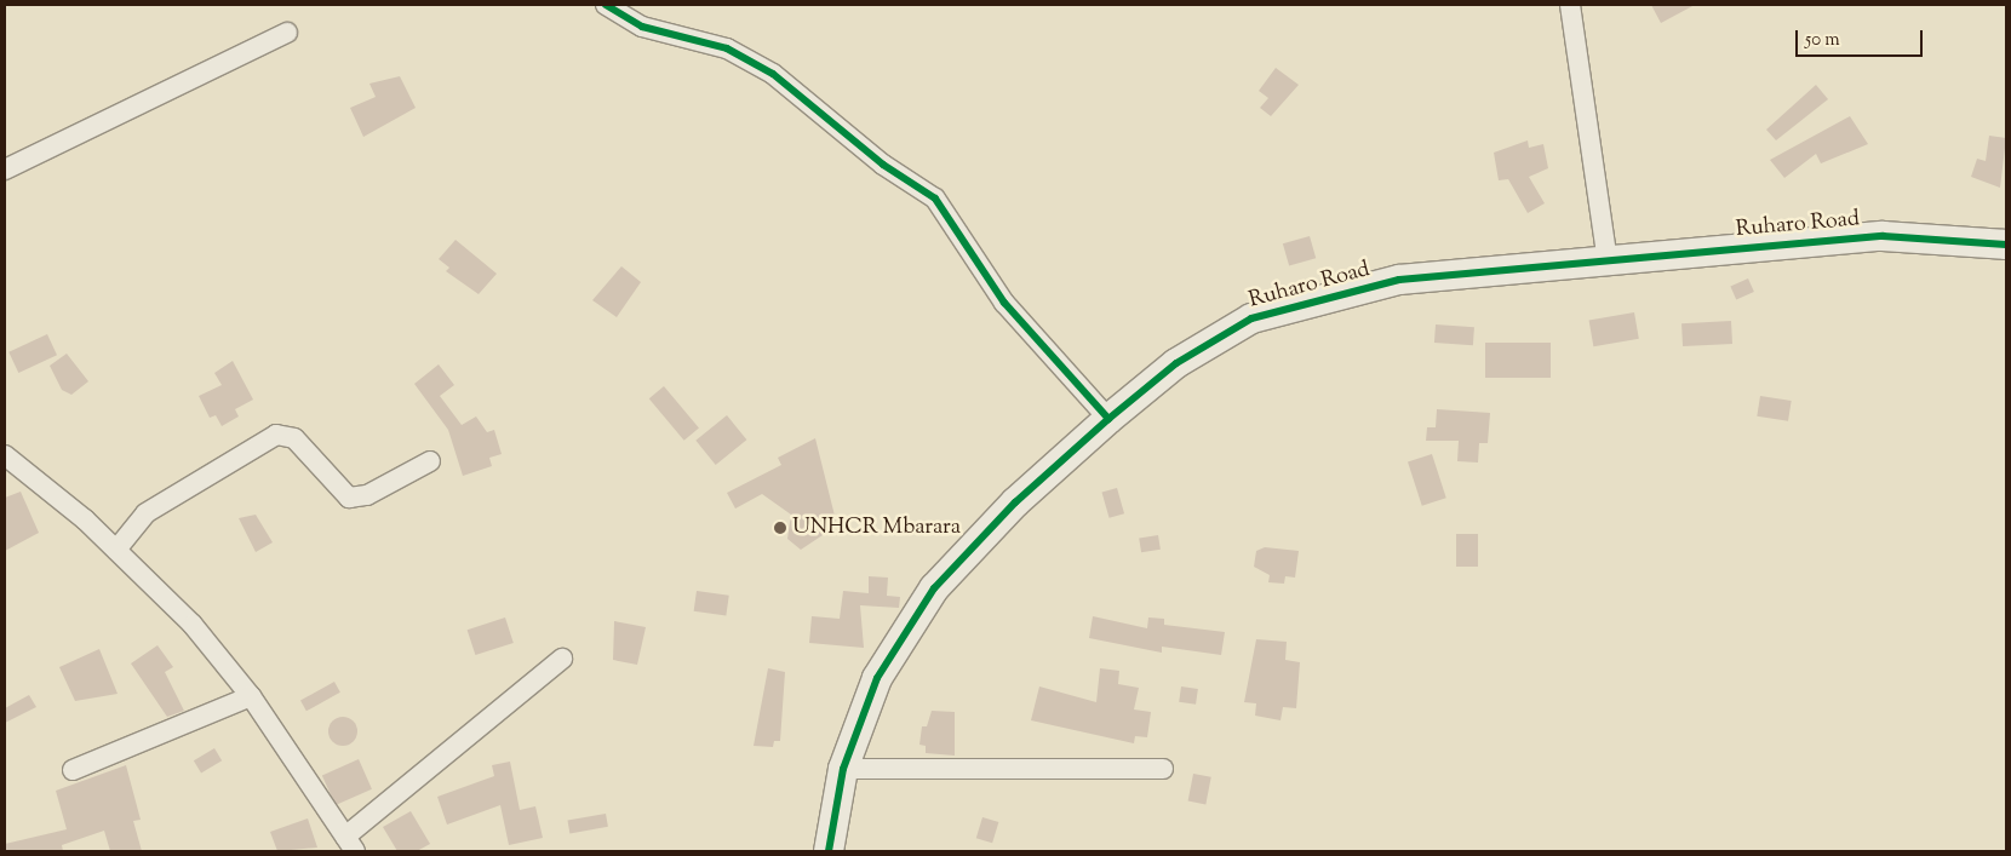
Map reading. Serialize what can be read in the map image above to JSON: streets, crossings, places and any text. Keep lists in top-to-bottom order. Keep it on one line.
{"streets":{"street":["Ruharo Road"]},"places":["UNHCR Mbarara"],"scale_bar":"50 m"}
